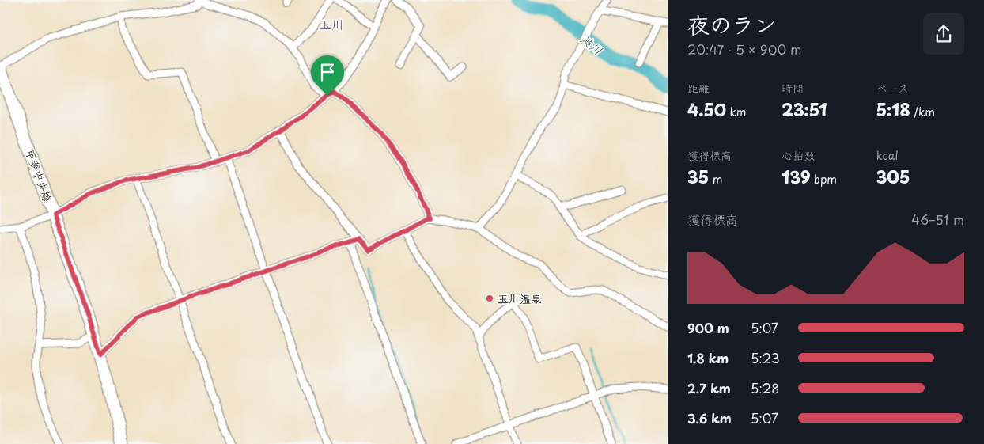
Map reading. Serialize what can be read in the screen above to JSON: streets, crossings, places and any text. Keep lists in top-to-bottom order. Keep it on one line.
{"streets":{"main road":["甲斐中央線"]},"districts":["玉川"],"water":["渋川"],"places":["玉川温泉"],"page":{"heading":["夜のラン","20:47 · 5 × 900 m"],"stats":[["距離","4.50 km"],["時間","23:51"],["ペース","5:18 /km"],["獲得標高","35 m"],["心拍数","139 bpm"],["kcal","305"]],"chart":["獲得標高","46–51 m"],"list":[{"name":"900 m","note":"5:07"},{"name":"1.8 km","note":"5:23"},{"name":"2.7 km","note":"5:28"},{"name":"3.6 km","note":"5:07"}]}}
